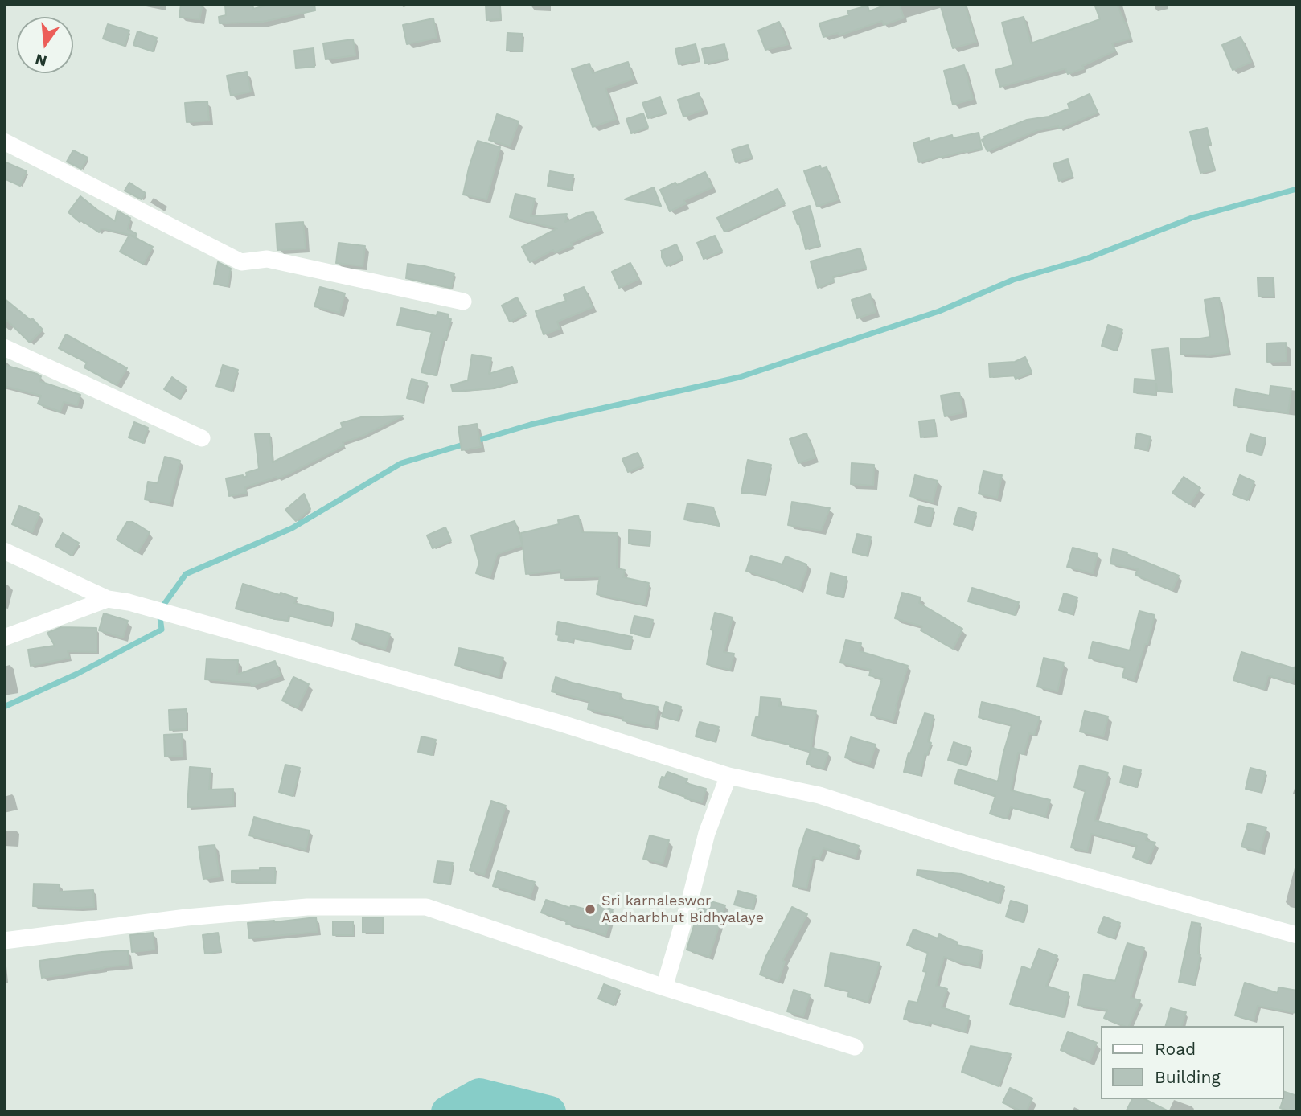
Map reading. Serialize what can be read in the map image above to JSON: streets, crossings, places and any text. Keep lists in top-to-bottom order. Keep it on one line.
{"places":["Sri karnaleswor Aadharbhut Bidhyalaye"],"legend":["Road","Building"],"north":"bottom"}
